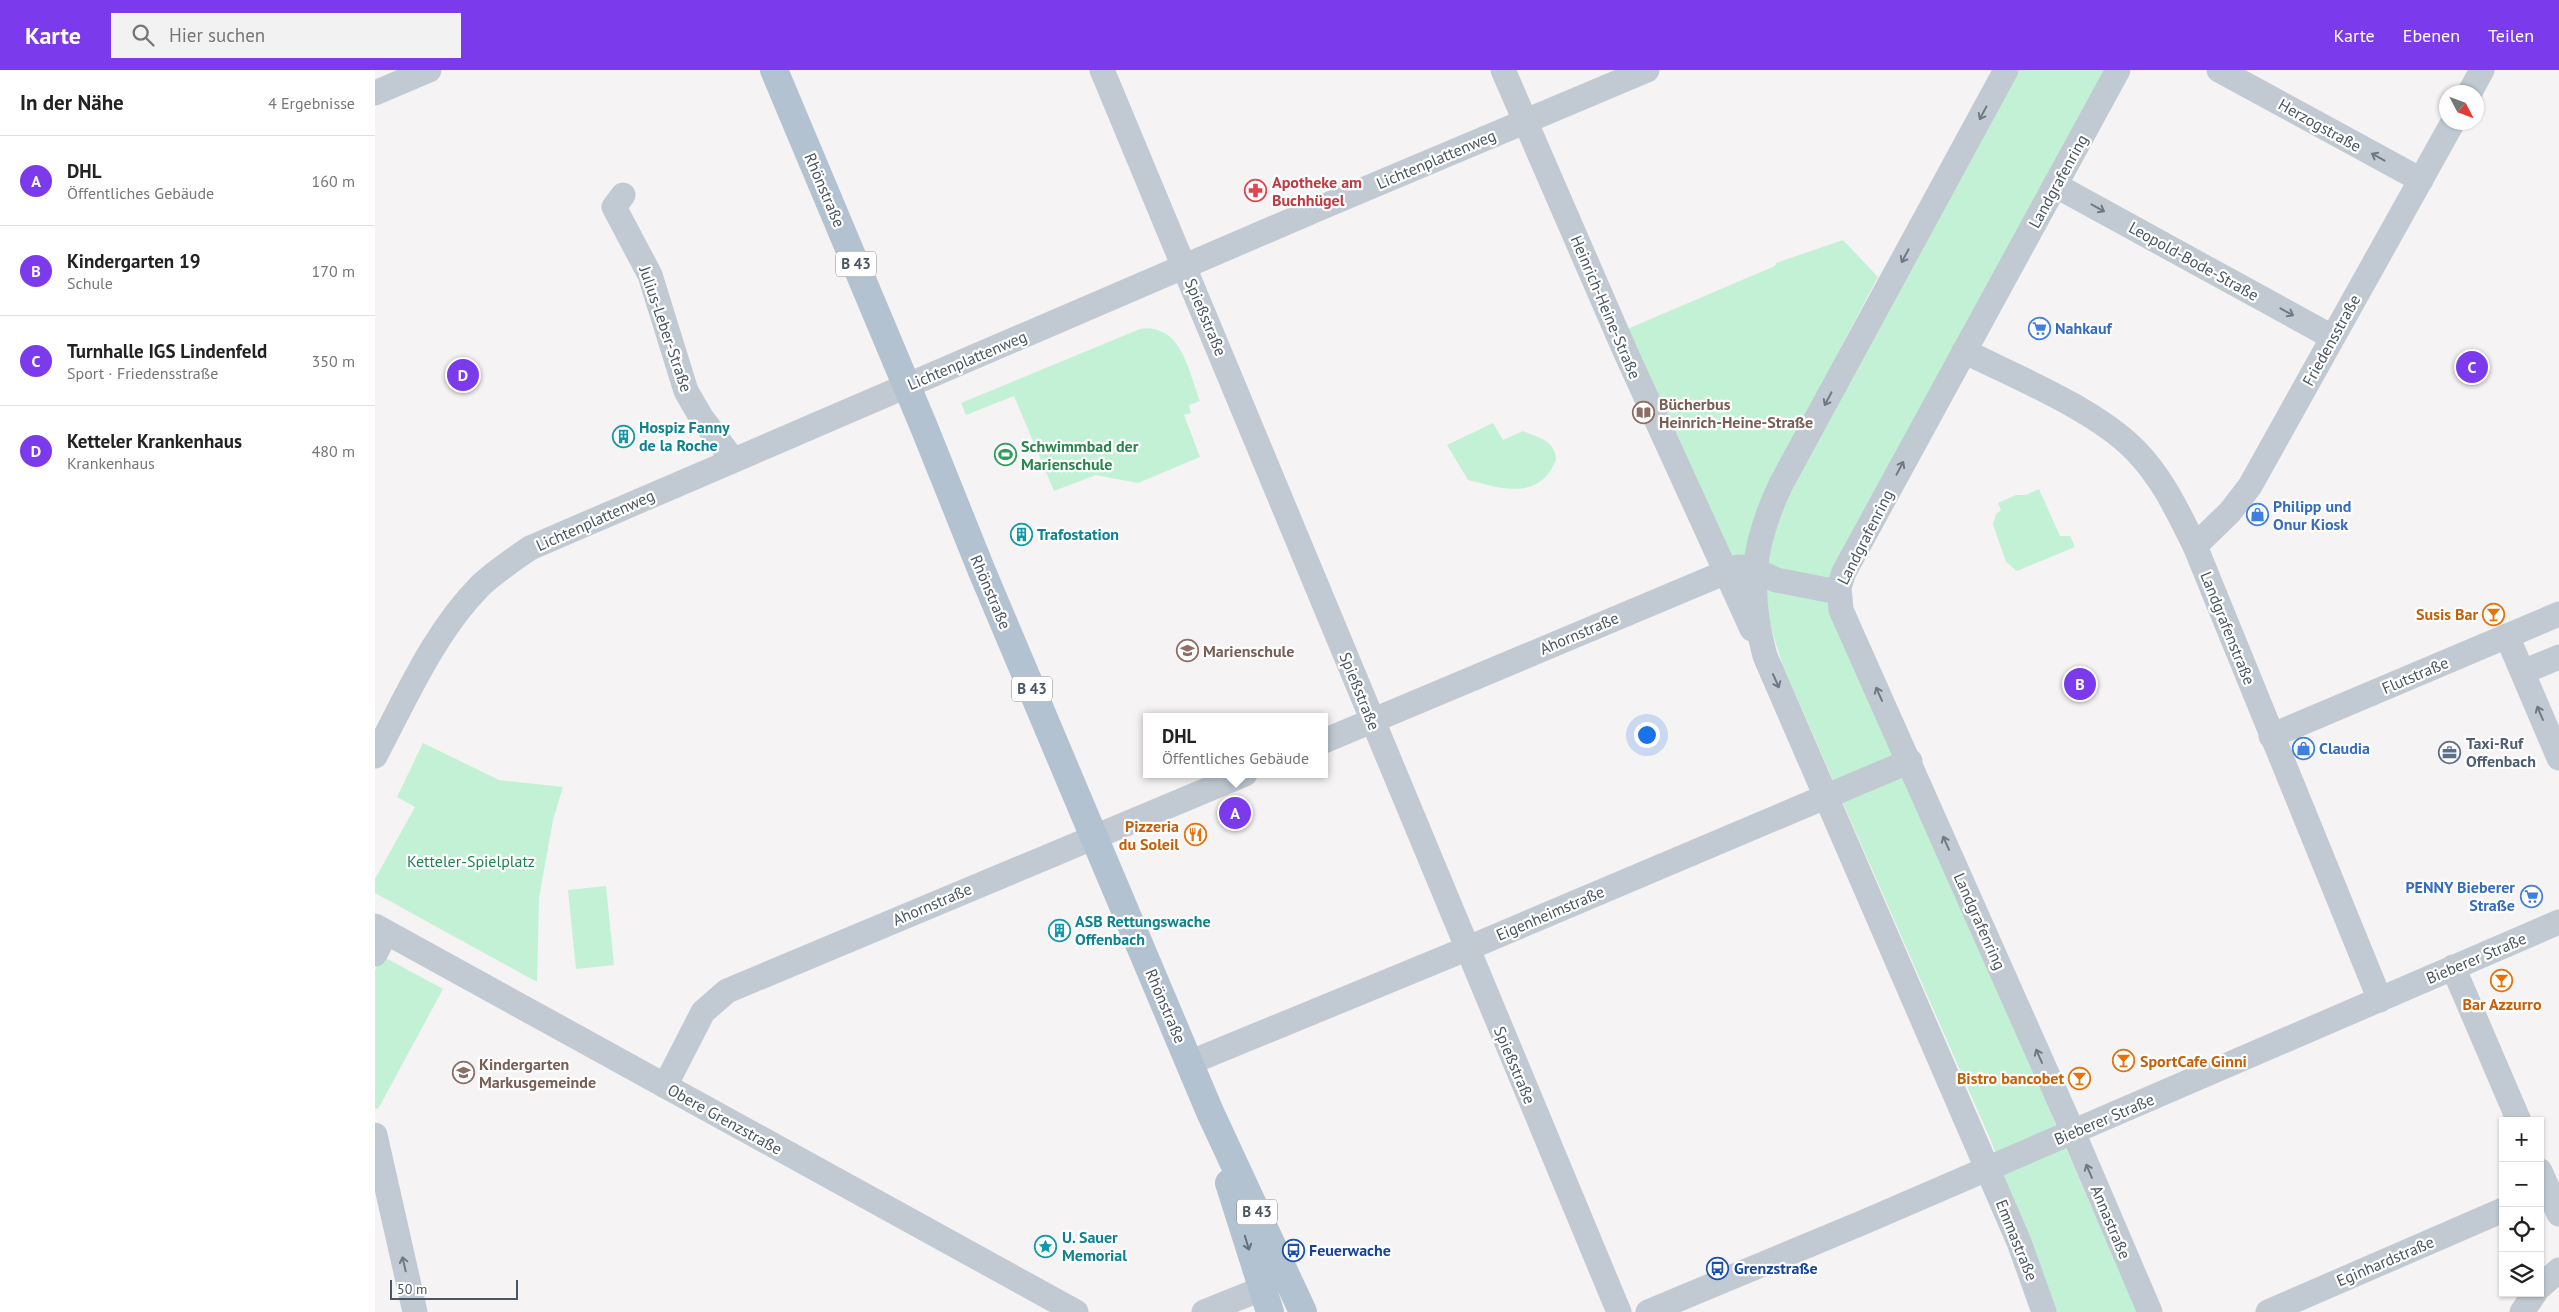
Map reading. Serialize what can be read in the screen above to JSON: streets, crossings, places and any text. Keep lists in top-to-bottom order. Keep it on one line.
{"streets":{"main road":["Rhönstraße","B 43"],"street":["Herzogstraße","Lichtenplattenweg","Landgrafenring","Leopold-Bode-Straße","Heinrich-Heine-Straße","Spießstraße","Julius-Leber-Straße","Friedensstraße","Landgrafenstraße","Ahornstraße","Flutstraße","Eigenheimstraße","Bieberer Straße","Obere Grenzstraße","Annastraße","Emmastraße","Eginhardstraße"]},"crossings":[["Herzogstraße","Friedensstraße"],["Lichtenplattenweg","Rhönstraße"],["Lichtenplattenweg","Heinrich-Heine-Straße"],["Lichtenplattenweg","Spießstraße"],["Lichtenplattenweg","Julius-Leber-Straße"],["Landgrafenring","Leopold-Bode-Straße"],["Landgrafenring","Landgrafenstraße"],["Landgrafenring","Ahornstraße"],["Landgrafenring","Eigenheimstraße"],["Landgrafenring","Bieberer Straße"],["Landgrafenring","Annastraße"],["Rhönstraße","Ahornstraße"],["Rhönstraße","Eigenheimstraße"],["Leopold-Bode-Straße","Friedensstraße"],["Heinrich-Heine-Straße","Ahornstraße"],["Spießstraße","Ahornstraße"],["Spießstraße","Eigenheimstraße"],["Friedensstraße","Landgrafenstraße"],["Landgrafenstraße","Flutstraße"],["Landgrafenstraße","Bieberer Straße"],["Ahornstraße","Obere Grenzstraße"],["Bieberer Straße","Annastraße"],["Bieberer Straße","Emmastraße"]],"one_way":["Herzogstraße","Leopold-Bode-Straße","Annastraße"],"parks":["Ketteler-Spielplatz"],"places":{"pharmacy":["Apotheke am Buchhügel"],"supermarket":["Nahkauf","PENNY Bieberer Straße"],"library":["Bücherbus Heinrich-Heine-Straße"],"building":["Hospiz Fanny de la Roche","Trafostation","ASB Rettungswache Offenbach"],"sports":["Schwimmbad der Marienschule"],"shop":["Philipp und Onur Kiosk","Claudia"],"bar":["Susis Bar","Bar Azzurro","SportCafe Ginni","Bistro bancobet"],"school or university":["Marienschule","Kindergarten Markusgemeinde"],"office":["Taxi-Ruf Offenbach"],"restaurant":["Pizzeria du Soleil"],"place":["U. Sauer Memorial"],"bus stop":["Feuerwache","Grenzstraße"]},"scale_bar":"50 m","north":"bottom right","page":{"header":"Karte","search":"Hier suchen","nav":["Karte","Ebenen","Teilen"],"heading":["In der Nähe","4 Ergebnisse"],"list":[{"mark":"A","name":"DHL","note":"Öffentliches Gebäude","value":"160 m"},{"mark":"B","name":"Kindergarten 19","note":"Schule","value":"170 m"},{"mark":"C","name":"Turnhalle IGS Lindenfeld","note":"Sport · Friedensstraße","value":"350 m"},{"mark":"D","name":"Ketteler Krankenhaus","note":"Krankenhaus","value":"480 m"}],"pins":["C","D","B","A"],"popup":["DHL","Öffentliches Gebäude"],"map_buttons":["+","−"],"scale":"50 m"}}
